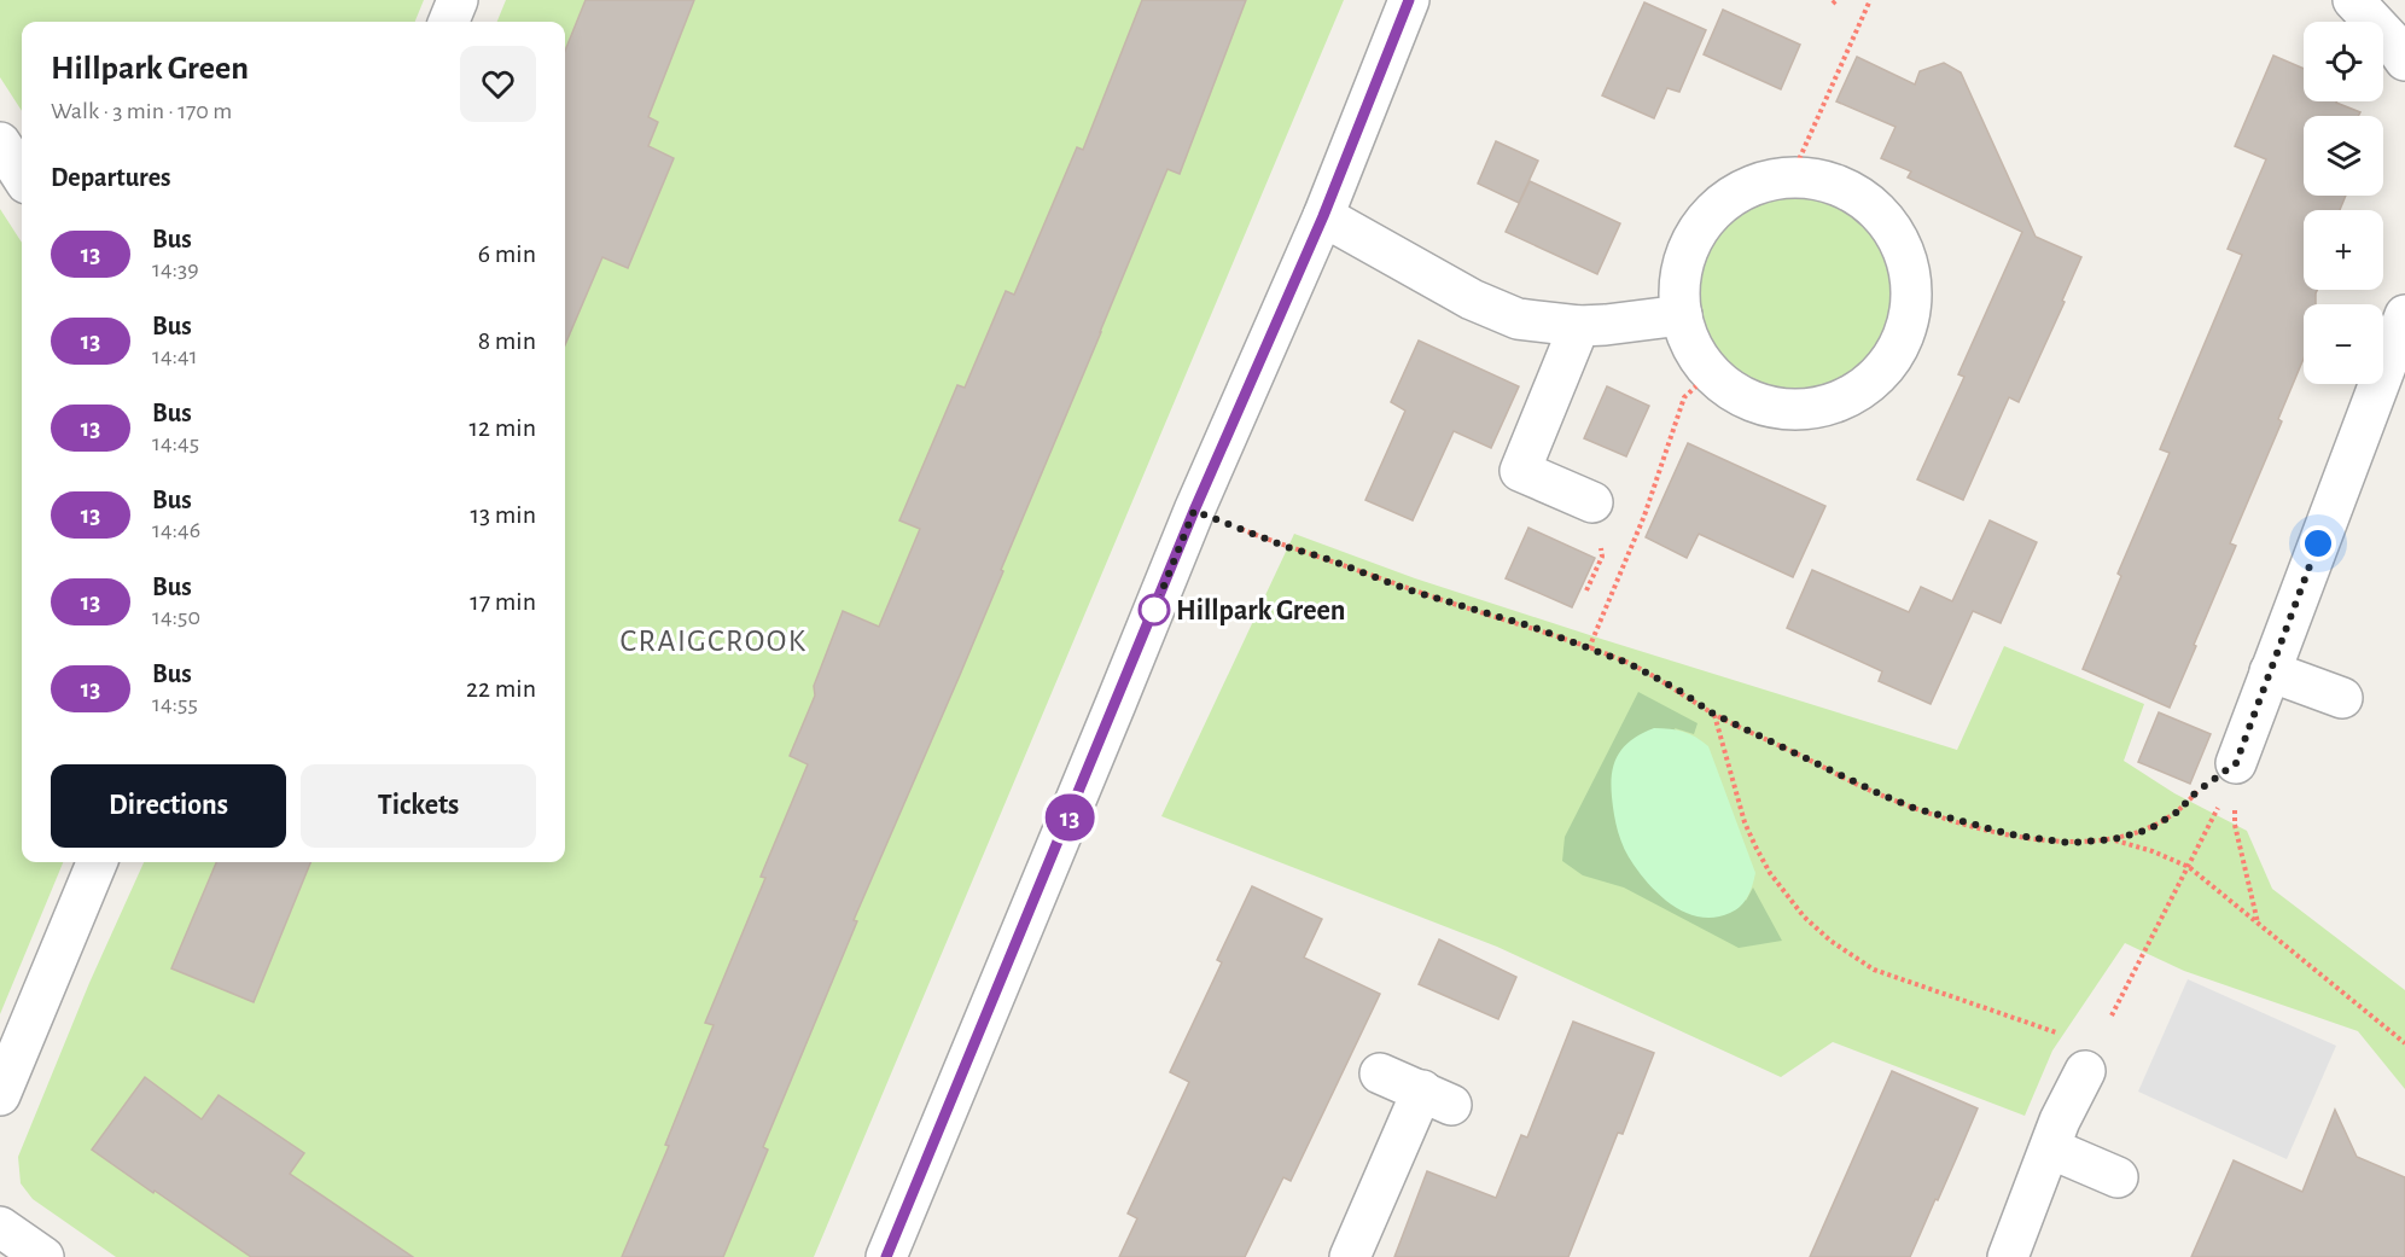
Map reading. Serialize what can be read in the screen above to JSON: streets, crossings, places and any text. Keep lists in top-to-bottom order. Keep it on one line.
{"districts":["CRAIGCROOK"],"places":["Hillpark Green"],"lines":["bus line 13"],"page":{"on_map":"13","map_buttons":["+","−"],"heading":[["Hillpark Green","Walk · 3 min · 170 m"],"Departures"],"list":[{"mark":"13","name":"Bus","note":"14:39","value":"6 min"},{"mark":"13","name":"Bus","note":"14:41","value":"8 min"},{"mark":"13","name":"Bus","note":"14:45","value":"12 min"},{"mark":"13","name":"Bus","note":"14:46","value":"13 min"},{"mark":"13","name":"Bus","note":"14:50","value":"17 min"},{"mark":"13","name":"Bus","note":"14:55","value":"22 min"}],"buttons":["Directions","Tickets"]}}
